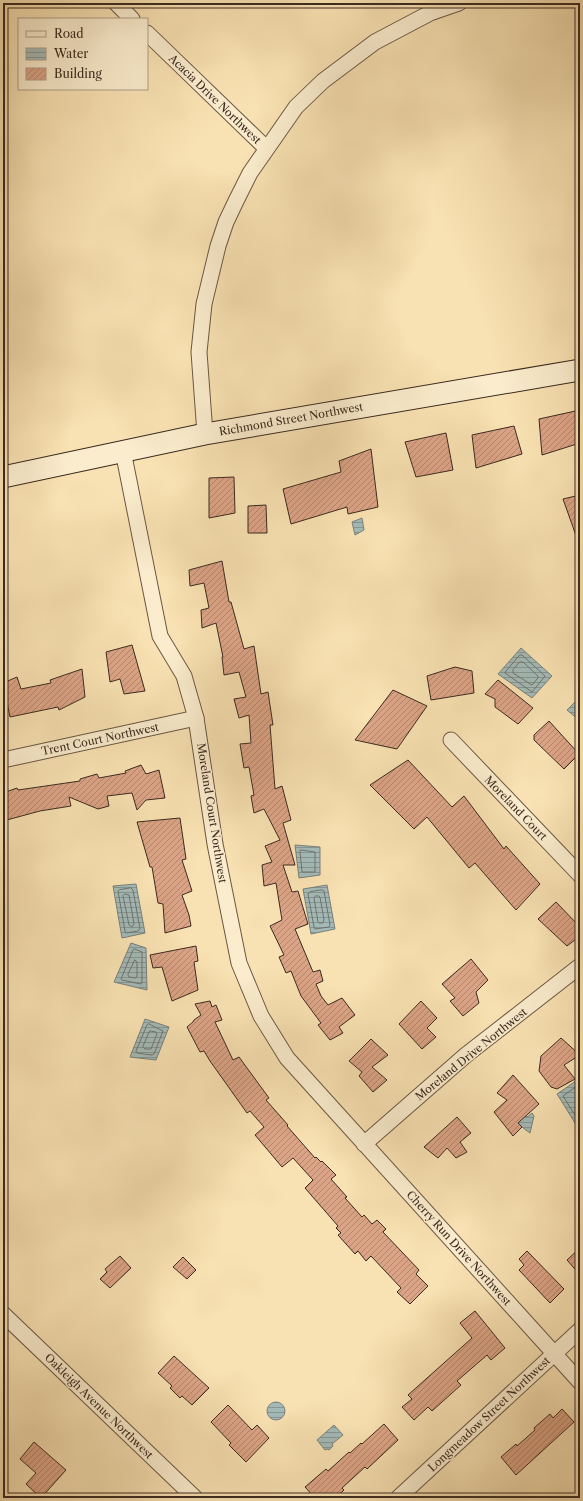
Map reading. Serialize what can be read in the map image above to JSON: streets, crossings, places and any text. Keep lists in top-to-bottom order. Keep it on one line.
{"streets":{"street":["Acacia Drive Northwest","Richmond Street Northwest","Trent Court Northwest","Moreland Court","Moreland Court Northwest","Moreland Drive Northwest","Cherry Run Drive Northwest","Oakleigh Avenue Northwest","Longmeadow Street Northwest"]},"crossings":[["Acacia Drive Northwest","Richmond Street Northwest"],["Richmond Street Northwest","Moreland Court Northwest"],["Trent Court Northwest","Moreland Court Northwest"],["Moreland Court Northwest","Moreland Drive Northwest"],["Moreland Court Northwest","Cherry Run Drive Northwest"],["Moreland Drive Northwest","Cherry Run Drive Northwest"],["Cherry Run Drive Northwest","Longmeadow Street Northwest"]],"legend":["Road","Water","Building"]}
